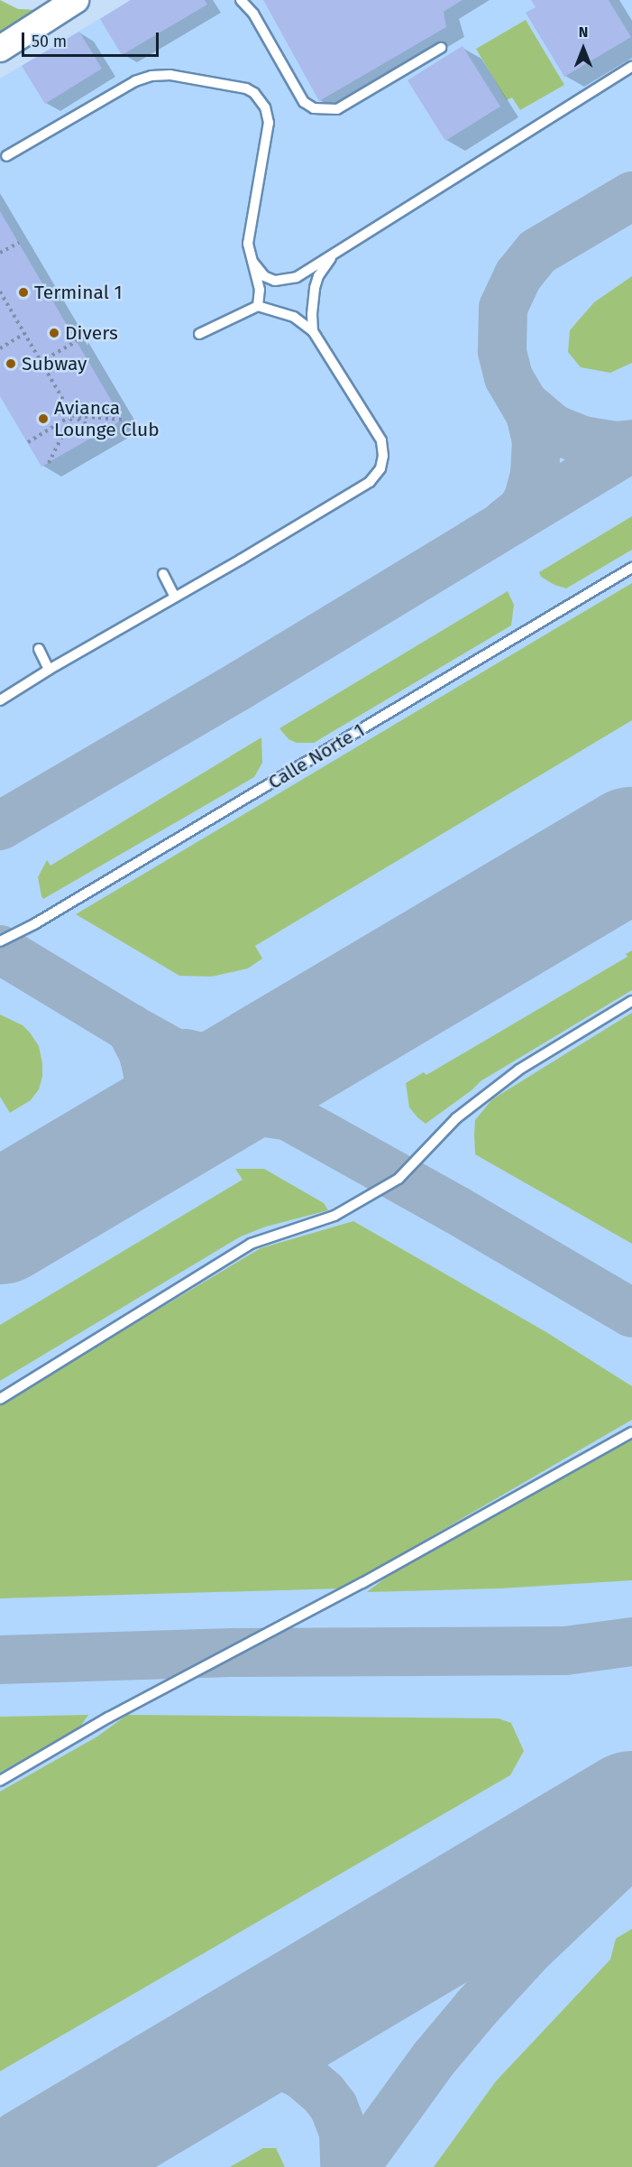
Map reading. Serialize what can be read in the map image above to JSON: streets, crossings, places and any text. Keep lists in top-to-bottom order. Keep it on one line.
{"streets":{"lane":["Calle Norte 1"]},"places":["Terminal 1","Divers","Subway","Avianca Lounge Club"],"scale_bar":"50 m","north":"top"}
